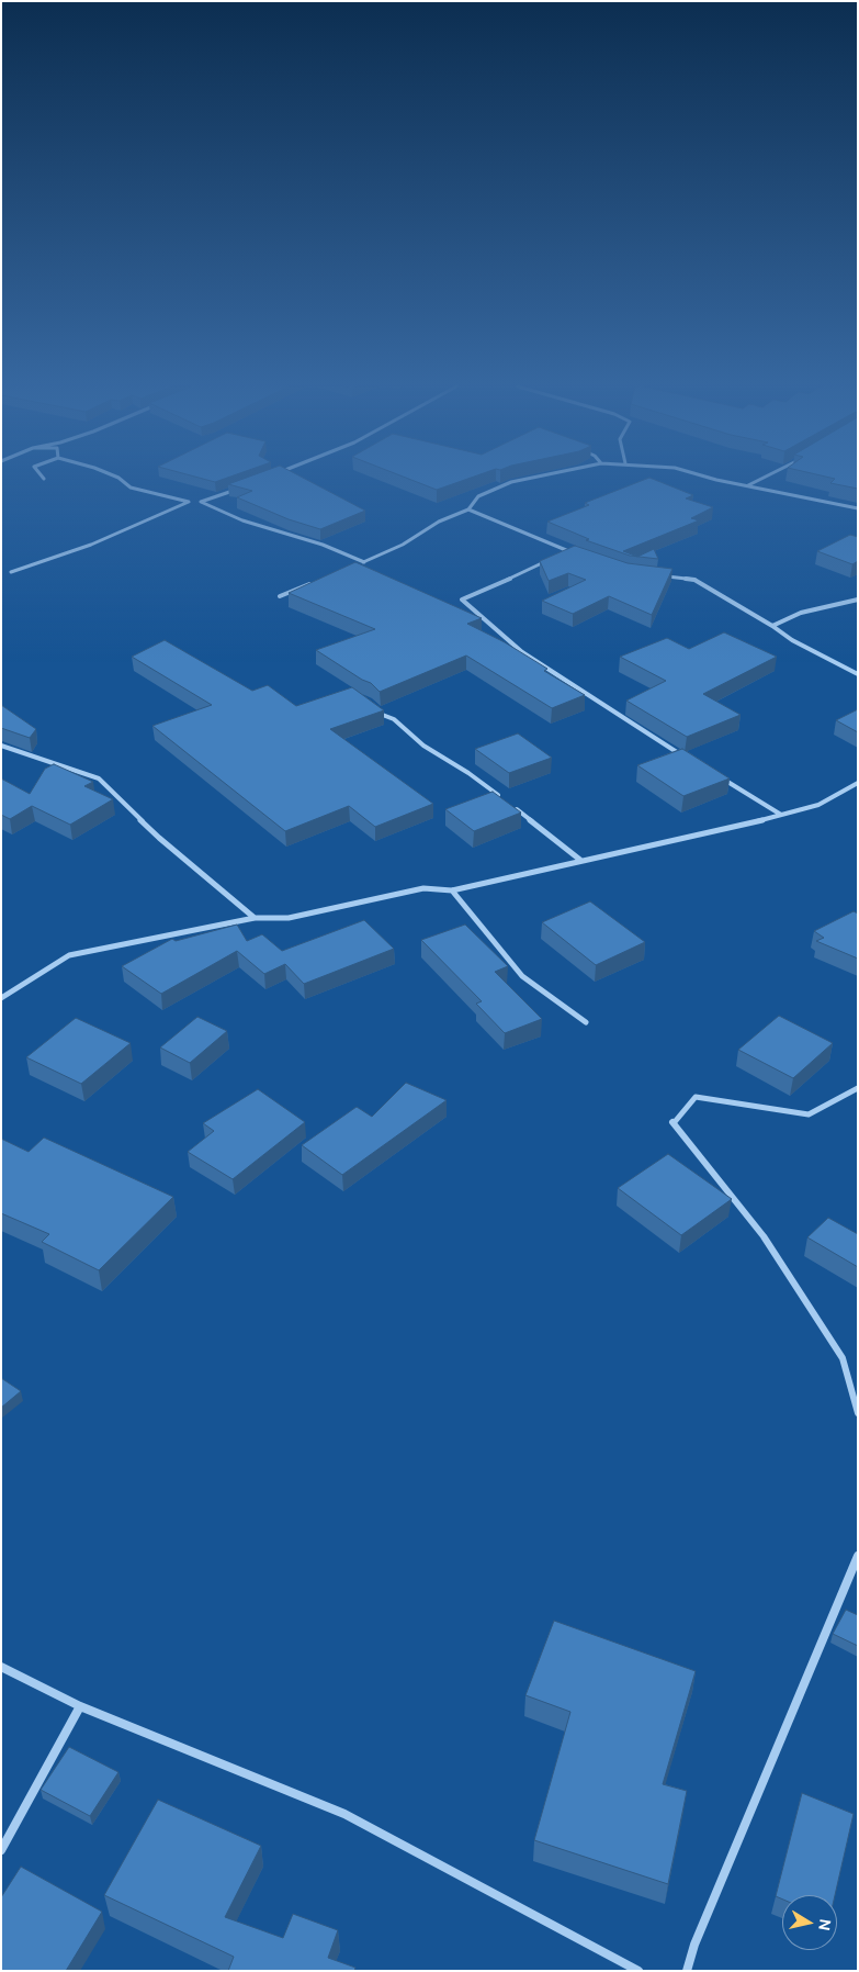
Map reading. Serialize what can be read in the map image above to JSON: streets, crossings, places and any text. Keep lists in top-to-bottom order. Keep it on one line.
{"north":"right"}
